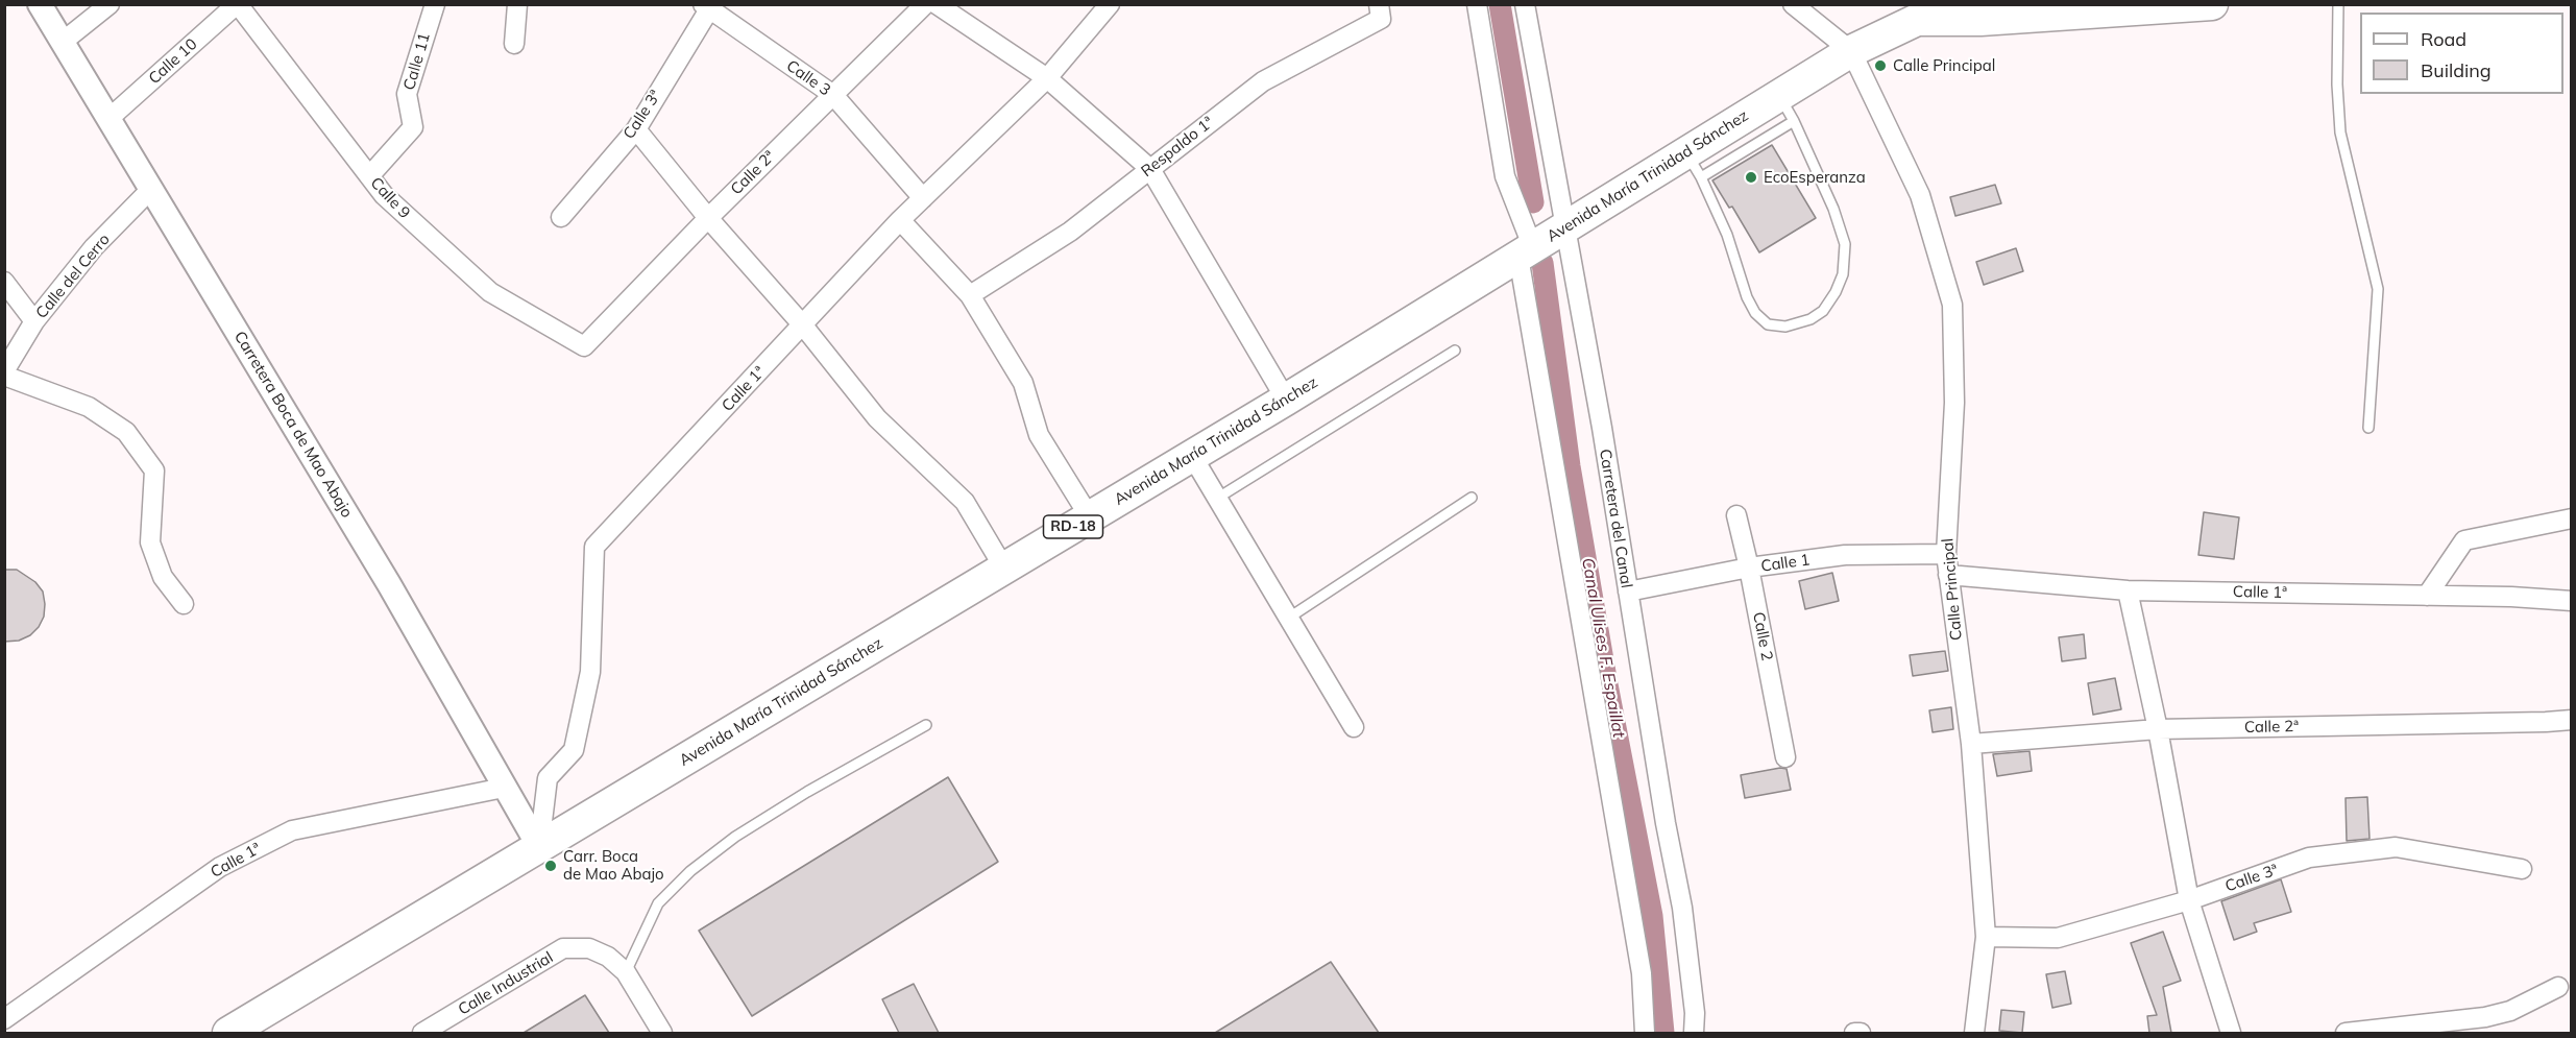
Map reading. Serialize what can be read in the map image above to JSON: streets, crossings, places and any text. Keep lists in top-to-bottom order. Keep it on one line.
{"streets":{"main road":["Avenida María Trinidad Sánchez","RD-18"],"street":["Calle 10","Calle 11","Calle 3","Calle 3ª","Respaldo 1ª","Calle 2ª","Calle 9","Calle del Cerro","Calle 1ª","Carretera Boca de Mao Abajo","Carretera del Canal","Calle 1","Calle Principal","Calle 2","Calle Industrial"]},"crossings":[["Calle 10","Calle 9"],["Calle 10","Carretera Boca de Mao Abajo"],["Calle 11","Calle 9"],["Calle 3","Calle 3ª"],["Calle 3","Calle 2ª"],["Calle 3","Calle 1ª"],["Calle 3ª","Calle Principal"],["Calle 2ª","Calle 9"],["Calle 2ª","Calle Principal"],["Avenida María Trinidad Sánchez","Calle 1ª"],["Avenida María Trinidad Sánchez","Carretera Boca de Mao Abajo"],["Avenida María Trinidad Sánchez","Carretera del Canal"],["Avenida María Trinidad Sánchez","Calle Principal"],["Calle del Cerro","Carretera Boca de Mao Abajo"],["Calle 1ª","Carretera Boca de Mao Abajo"],["Calle 1ª","Calle Principal"],["Carretera del Canal","Calle 1"],["Calle 1","Calle Principal"],["Calle 1","Calle 2"]],"water":["Canal Ulises F. Espaillat"],"places":["Calle Principal","EcoEsperanza","Carr. Boca de Mao Abajo"],"legend":["Road","Building"]}
